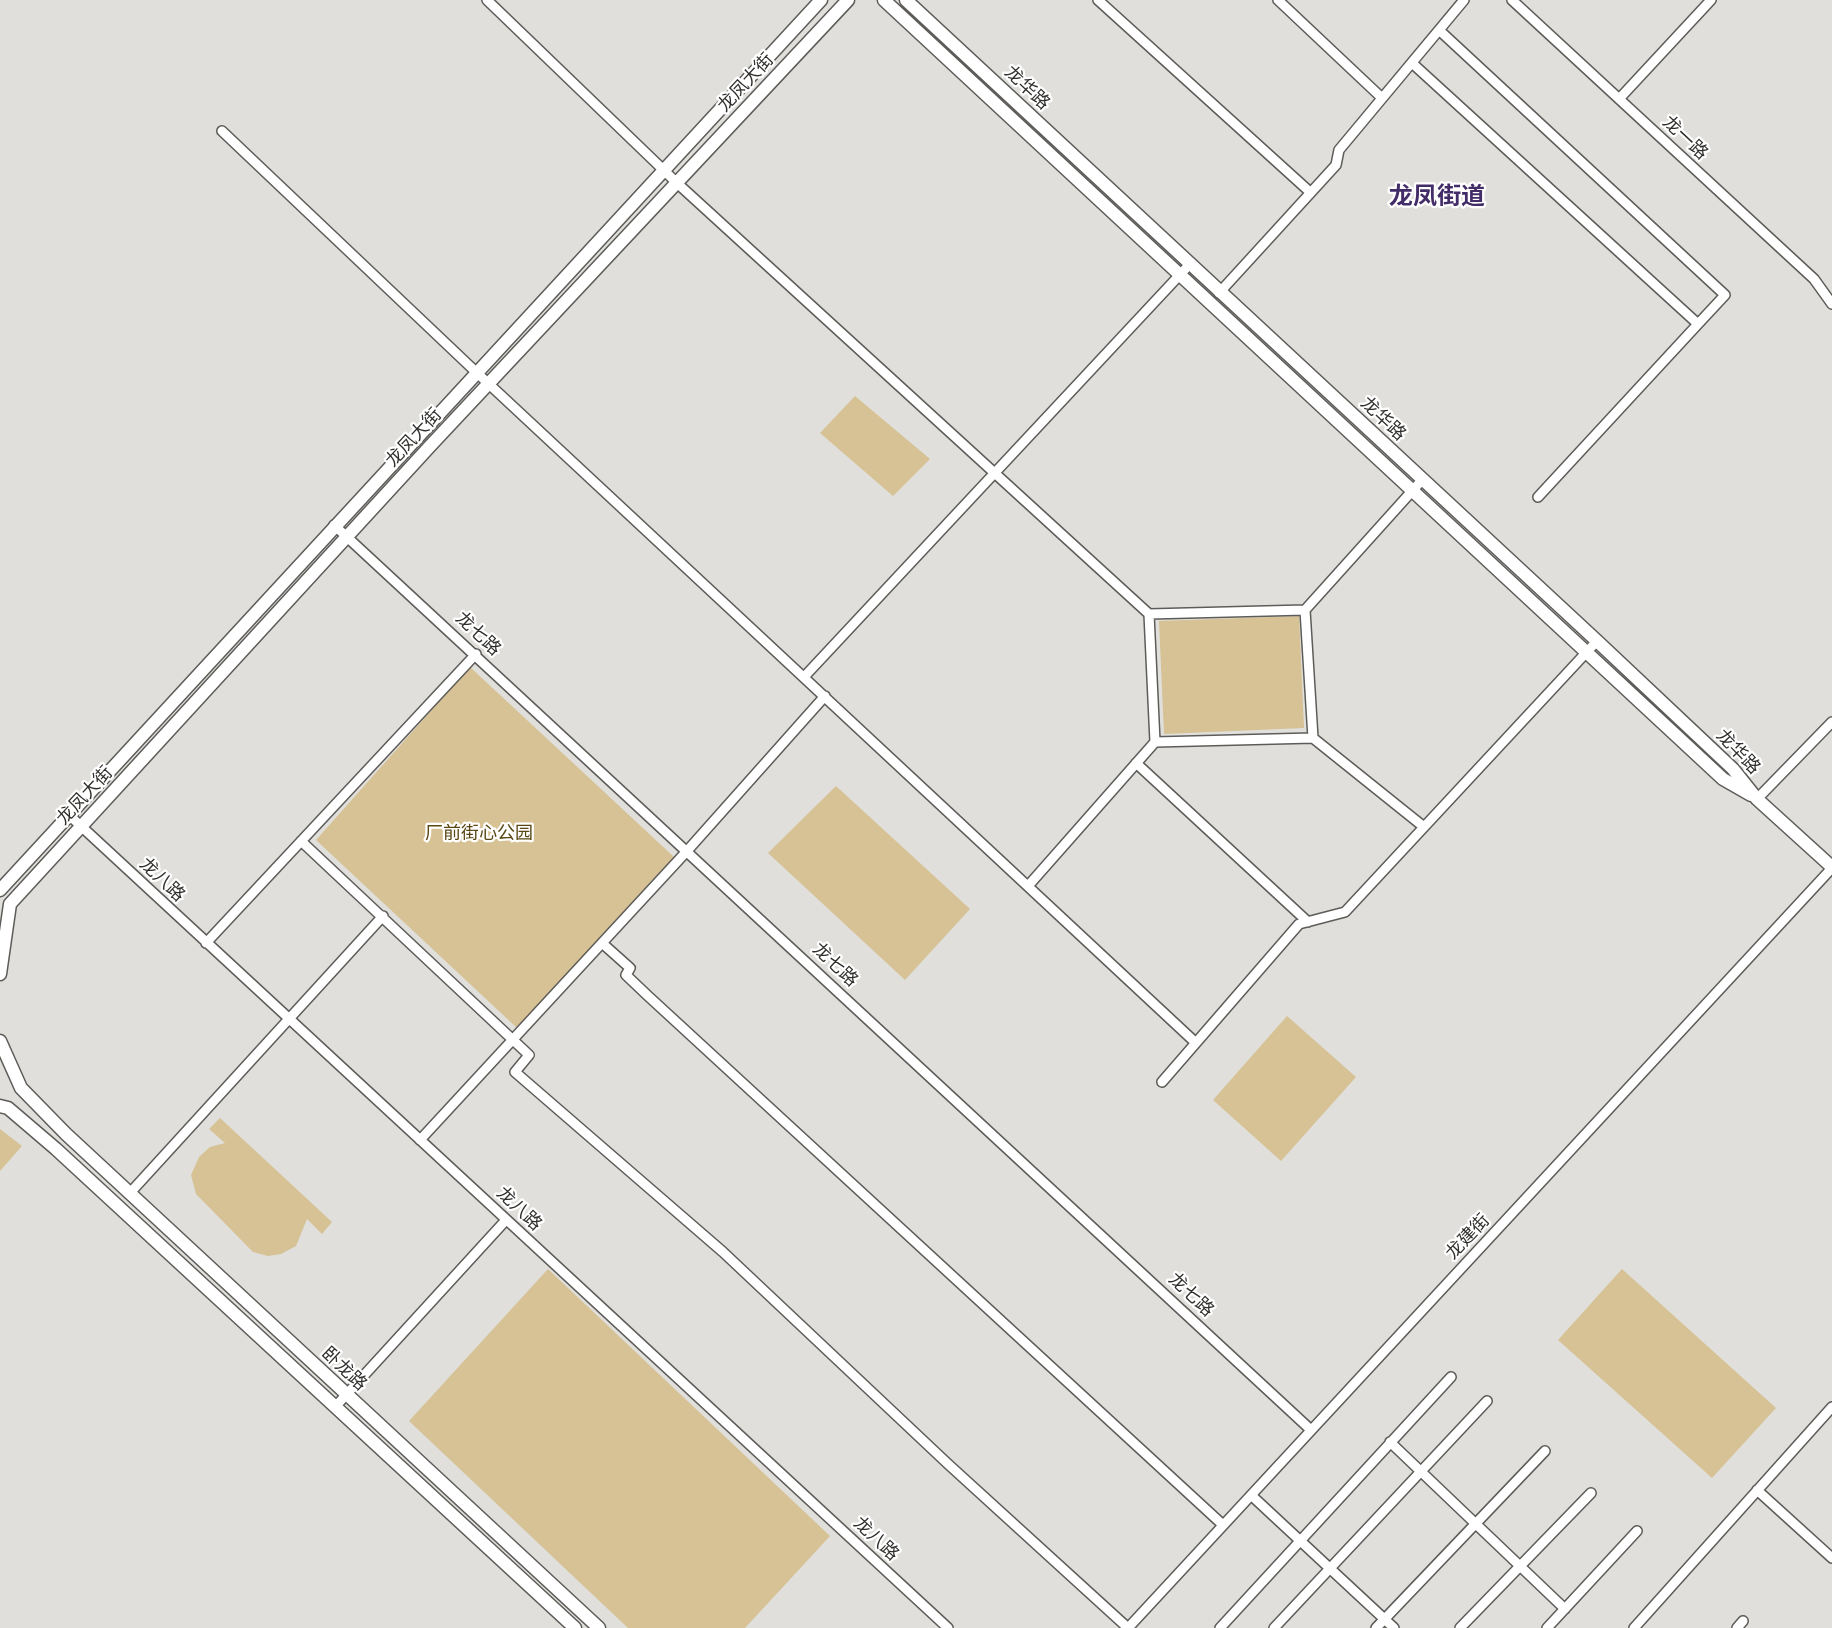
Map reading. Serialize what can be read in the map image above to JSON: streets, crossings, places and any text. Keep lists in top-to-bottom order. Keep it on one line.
{"streets":{"main road":["龙凤大街","龙华路","卧龙路"],"street":["龙一路","龙七路","龙八路","龙建街"]},"crossings":[["龙凤大街","龙七路"],["龙凤大街","龙八路"],["龙华路","龙建街"],["龙七路","龙建街"]],"districts":["龙凤街道"],"parks":["厂前街心公园"]}
